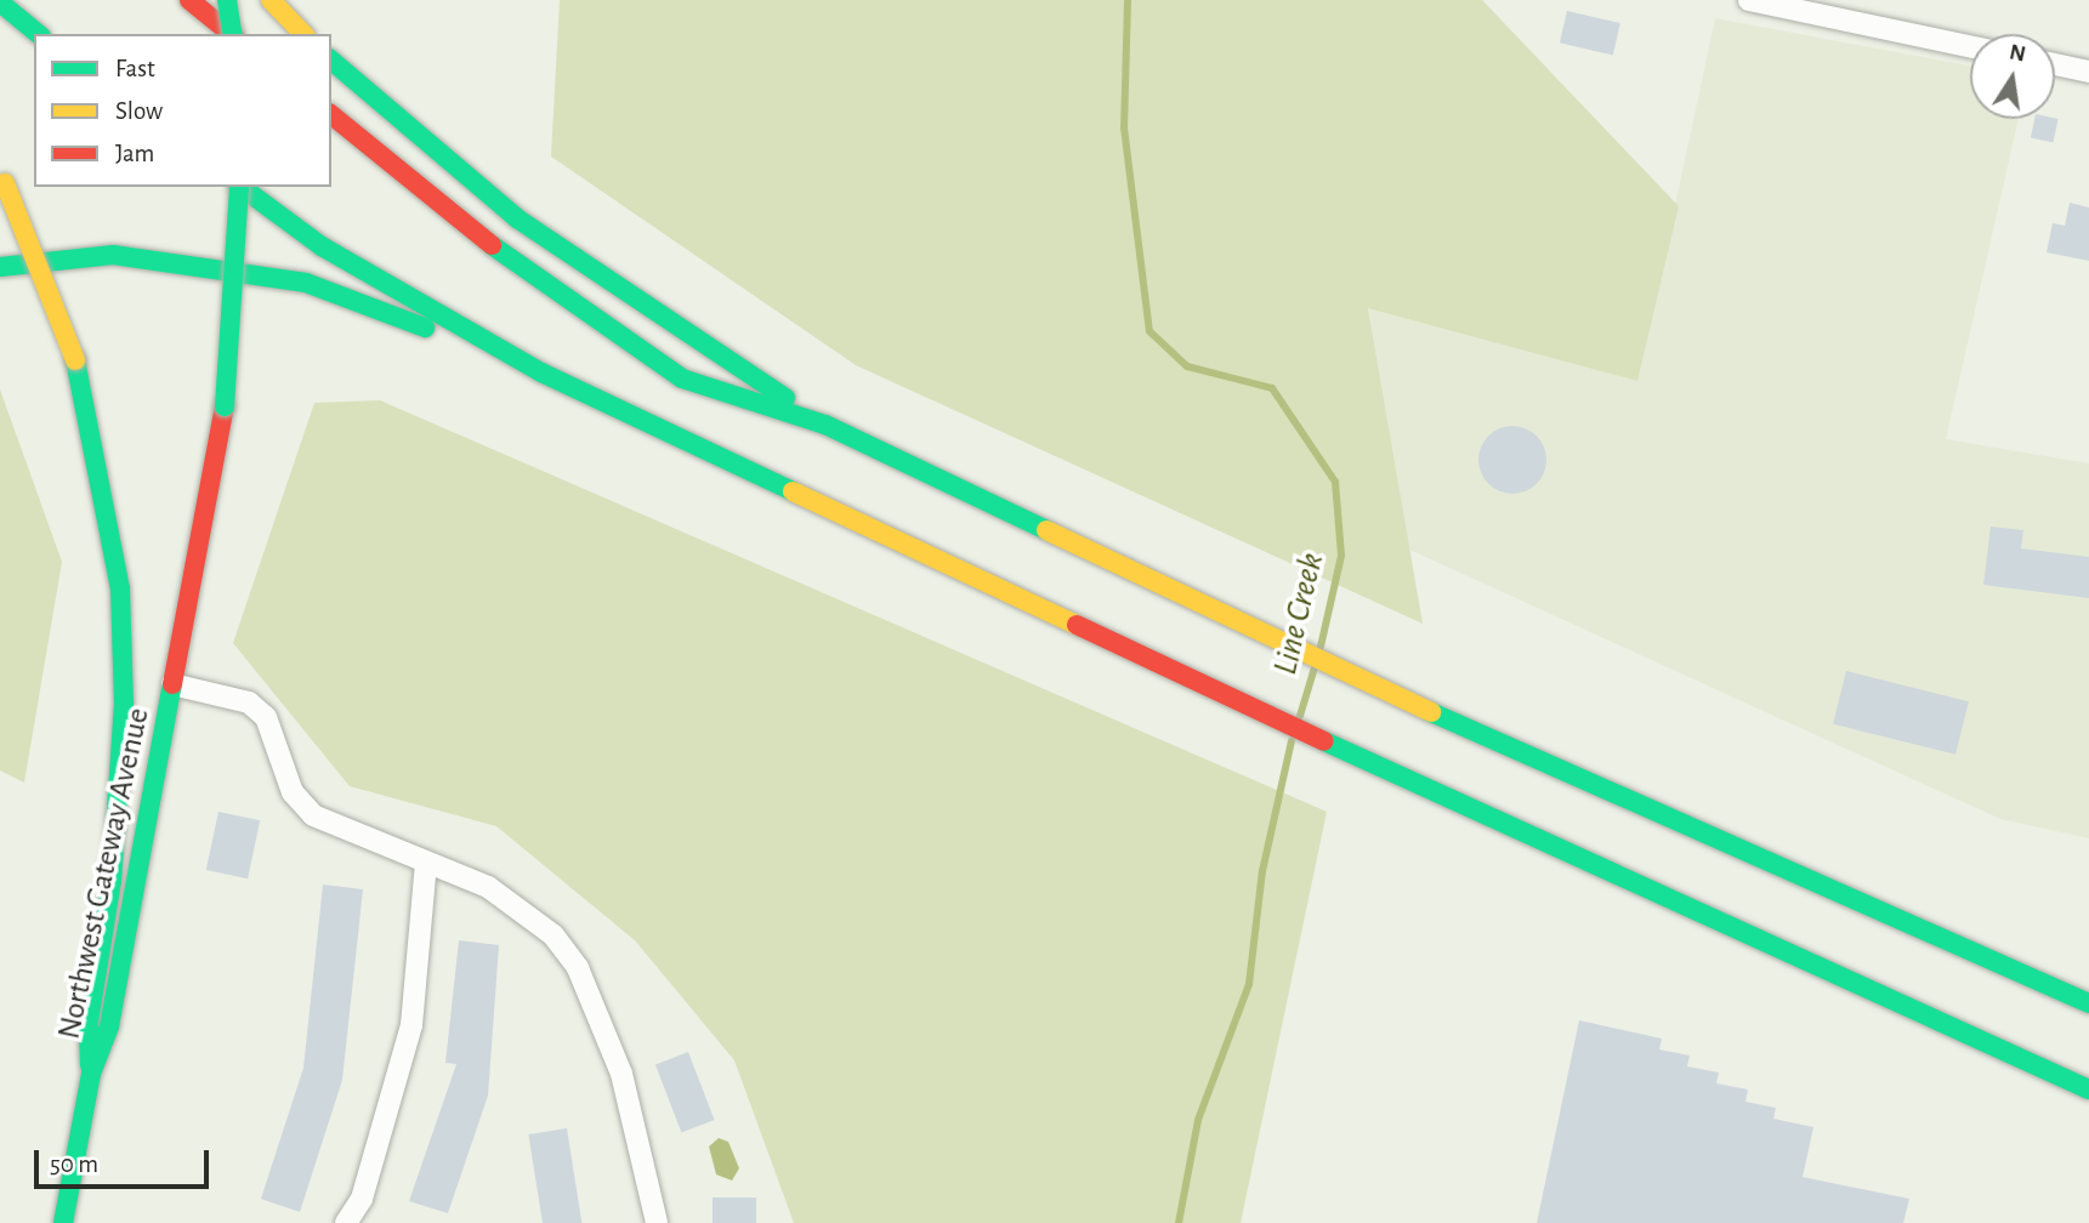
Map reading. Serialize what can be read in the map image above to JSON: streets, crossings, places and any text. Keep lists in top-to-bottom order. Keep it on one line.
{"streets":{"main road":["Northwest Gateway Avenue"]},"water":["Line Creek"],"legend":["Fast","Slow","Jam"],"scale_bar":"50 m","north":"top"}
